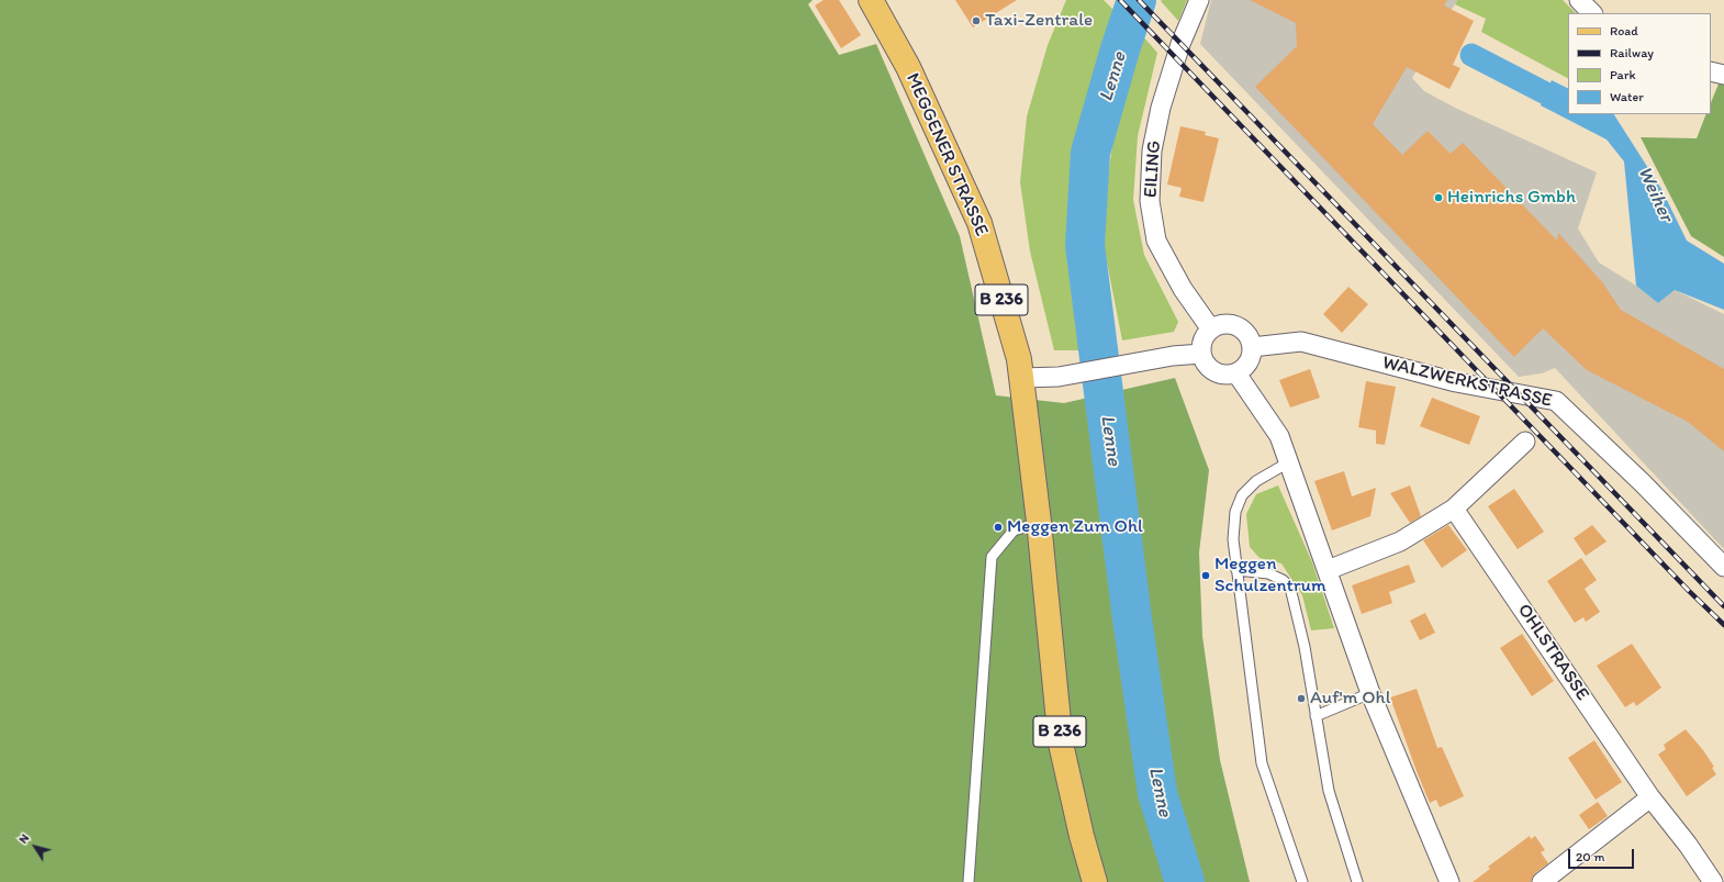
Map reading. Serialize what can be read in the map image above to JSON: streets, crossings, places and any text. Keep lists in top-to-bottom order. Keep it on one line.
{"streets":{"main road":["MEGGENER STRASSE","B 236"],"street":["EILING","WALZWERKSTRASSE","OHLSTRASSE"]},"crossings":[["EILING","WALZWERKSTRASSE"]],"water":["Lenne","Weiher"],"places":["Taxi-Zentrale","Heinrichs Gmbh","Meggen Zum Ohl","Meggen Schulzentrum","Auf'm Ohl"],"legend":["Road","Railway","Park","Water"],"scale_bar":"20 m","north":"top left"}
